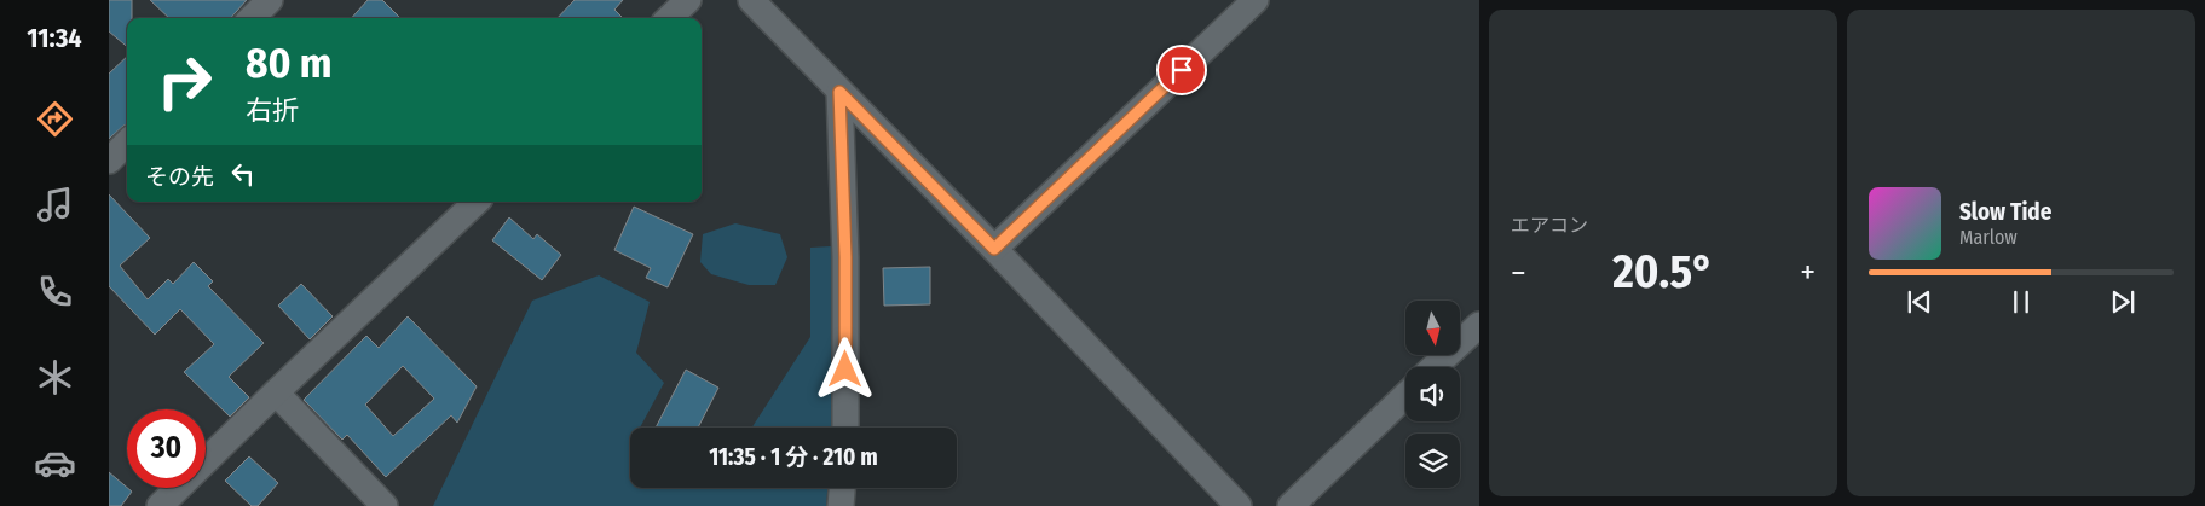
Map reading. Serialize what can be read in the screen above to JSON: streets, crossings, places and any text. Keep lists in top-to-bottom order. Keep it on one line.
{"north":"bottom","page":{"tabs":"11:34","tile":"エアコン","turn":["80 m","右折"],"then":"その先","song":["Slow Tide","Marlow"],"heat":["−","20.5°","+"],"limit":"30","trip":"11:35 · 1 分 · 210 m"}}
